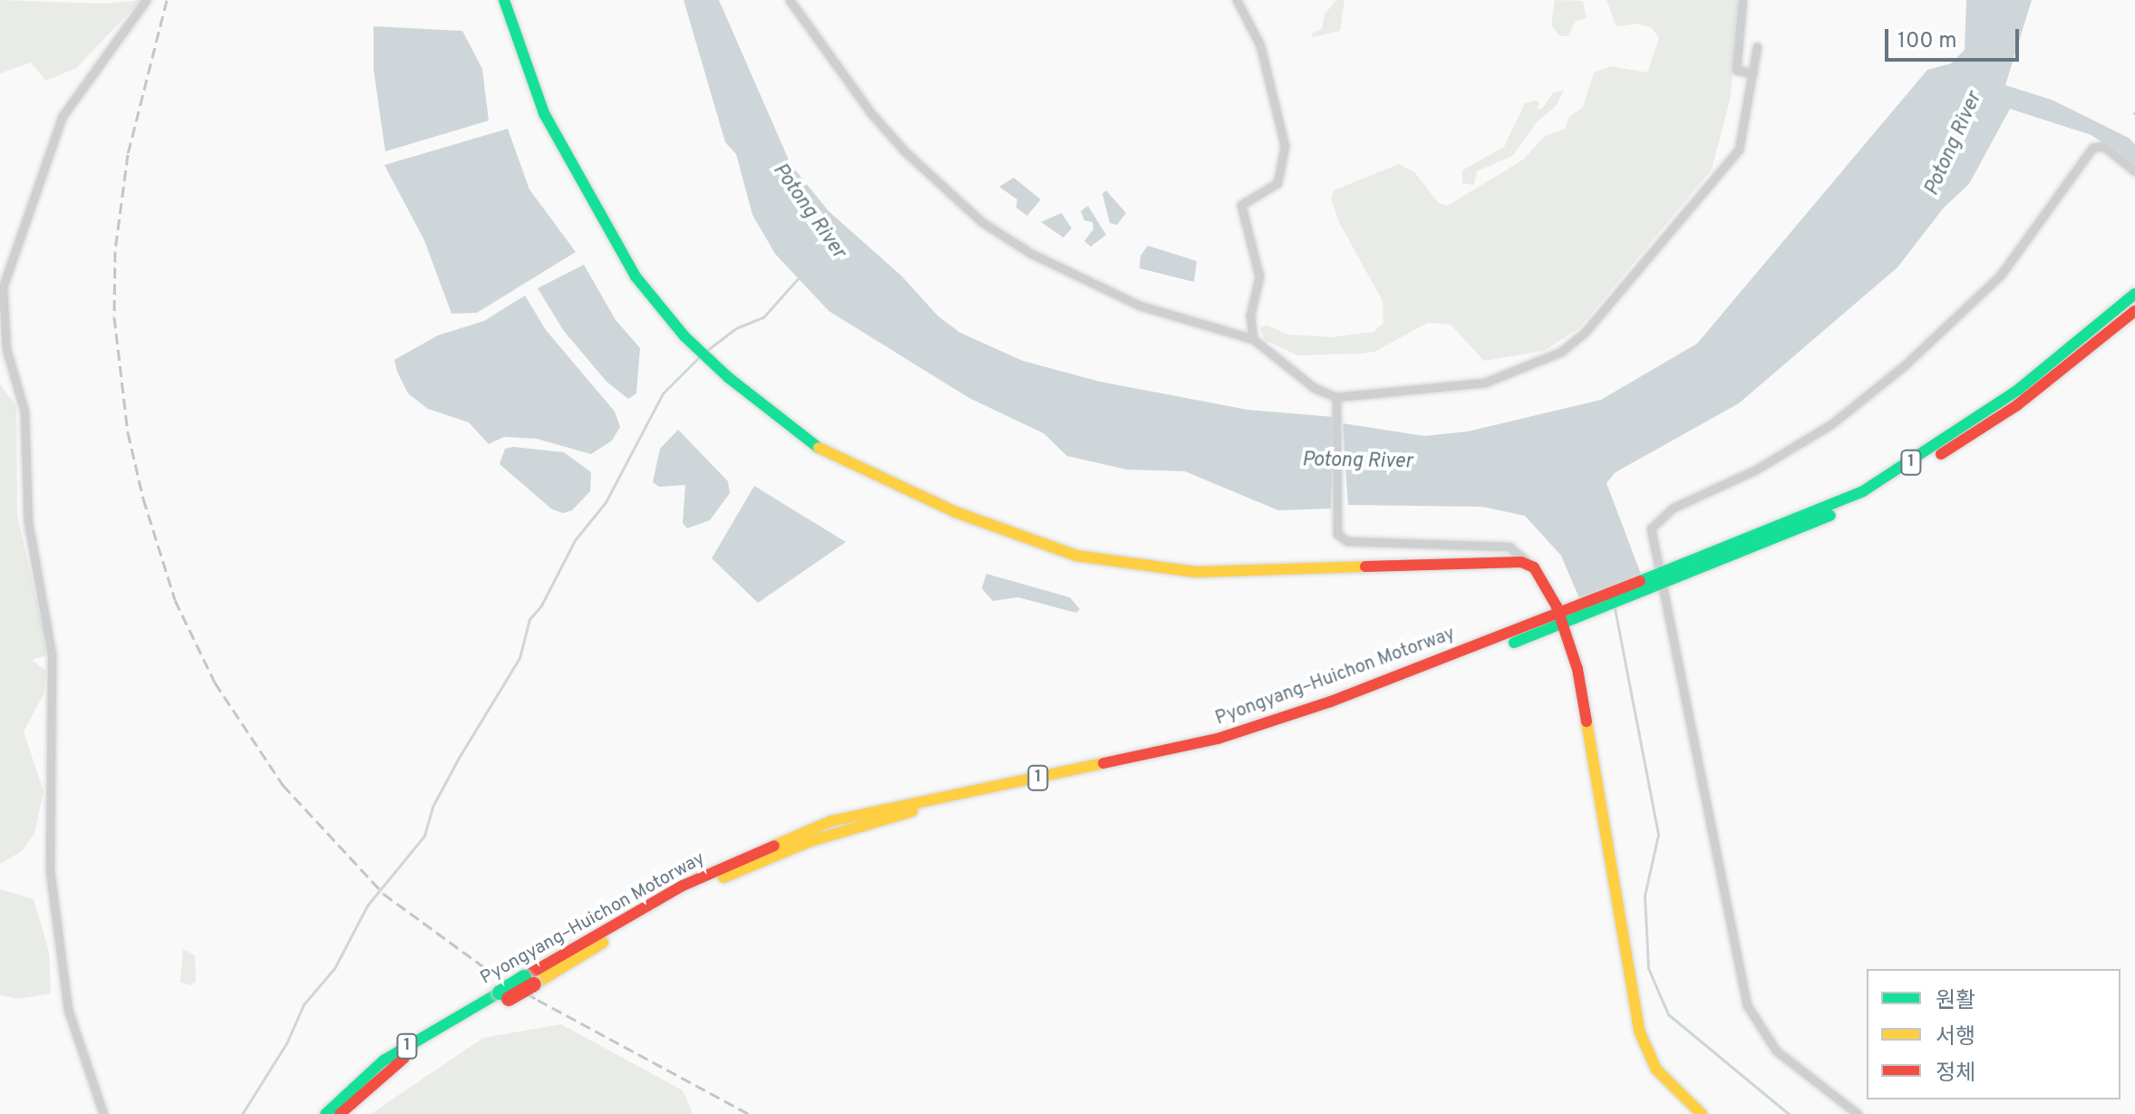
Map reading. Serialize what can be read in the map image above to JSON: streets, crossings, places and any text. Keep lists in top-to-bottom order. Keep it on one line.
{"streets":{"main road":["1","Pyongyang–Huichon Motorway"]},"water":["Potong River"],"legend":["원활","서행","정체"],"scale_bar":"100 m"}
